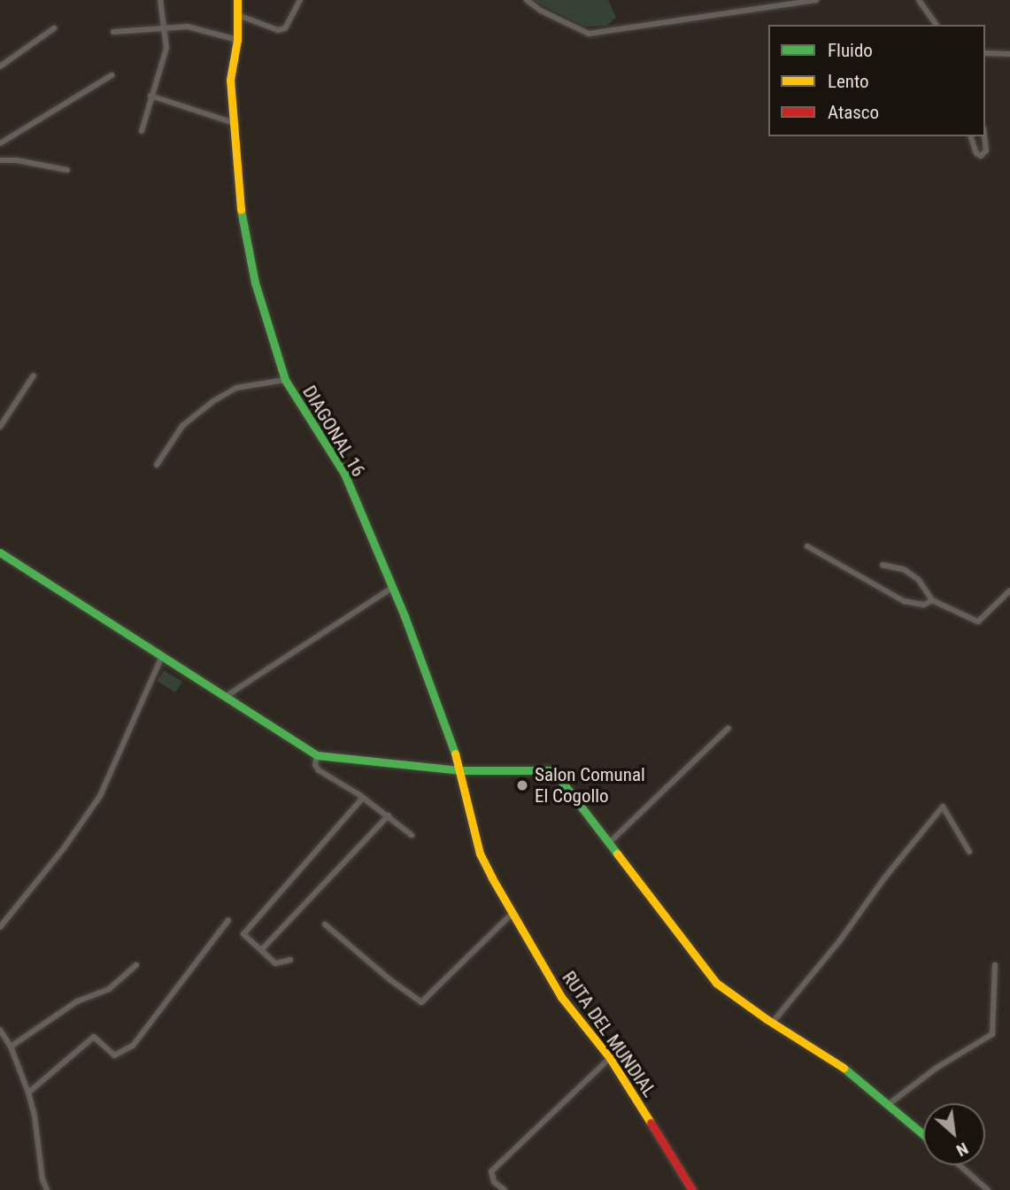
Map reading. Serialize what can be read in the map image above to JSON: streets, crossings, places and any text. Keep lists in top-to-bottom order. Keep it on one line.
{"streets":{"street":["DIAGONAL 16","RUTA DEL MUNDIAL"]},"crossings":[["DIAGONAL 16","RUTA DEL MUNDIAL"]],"places":["Salon Comunal El Cogollo"],"legend":["Fluido","Lento","Atasco"],"north":"bottom right"}
